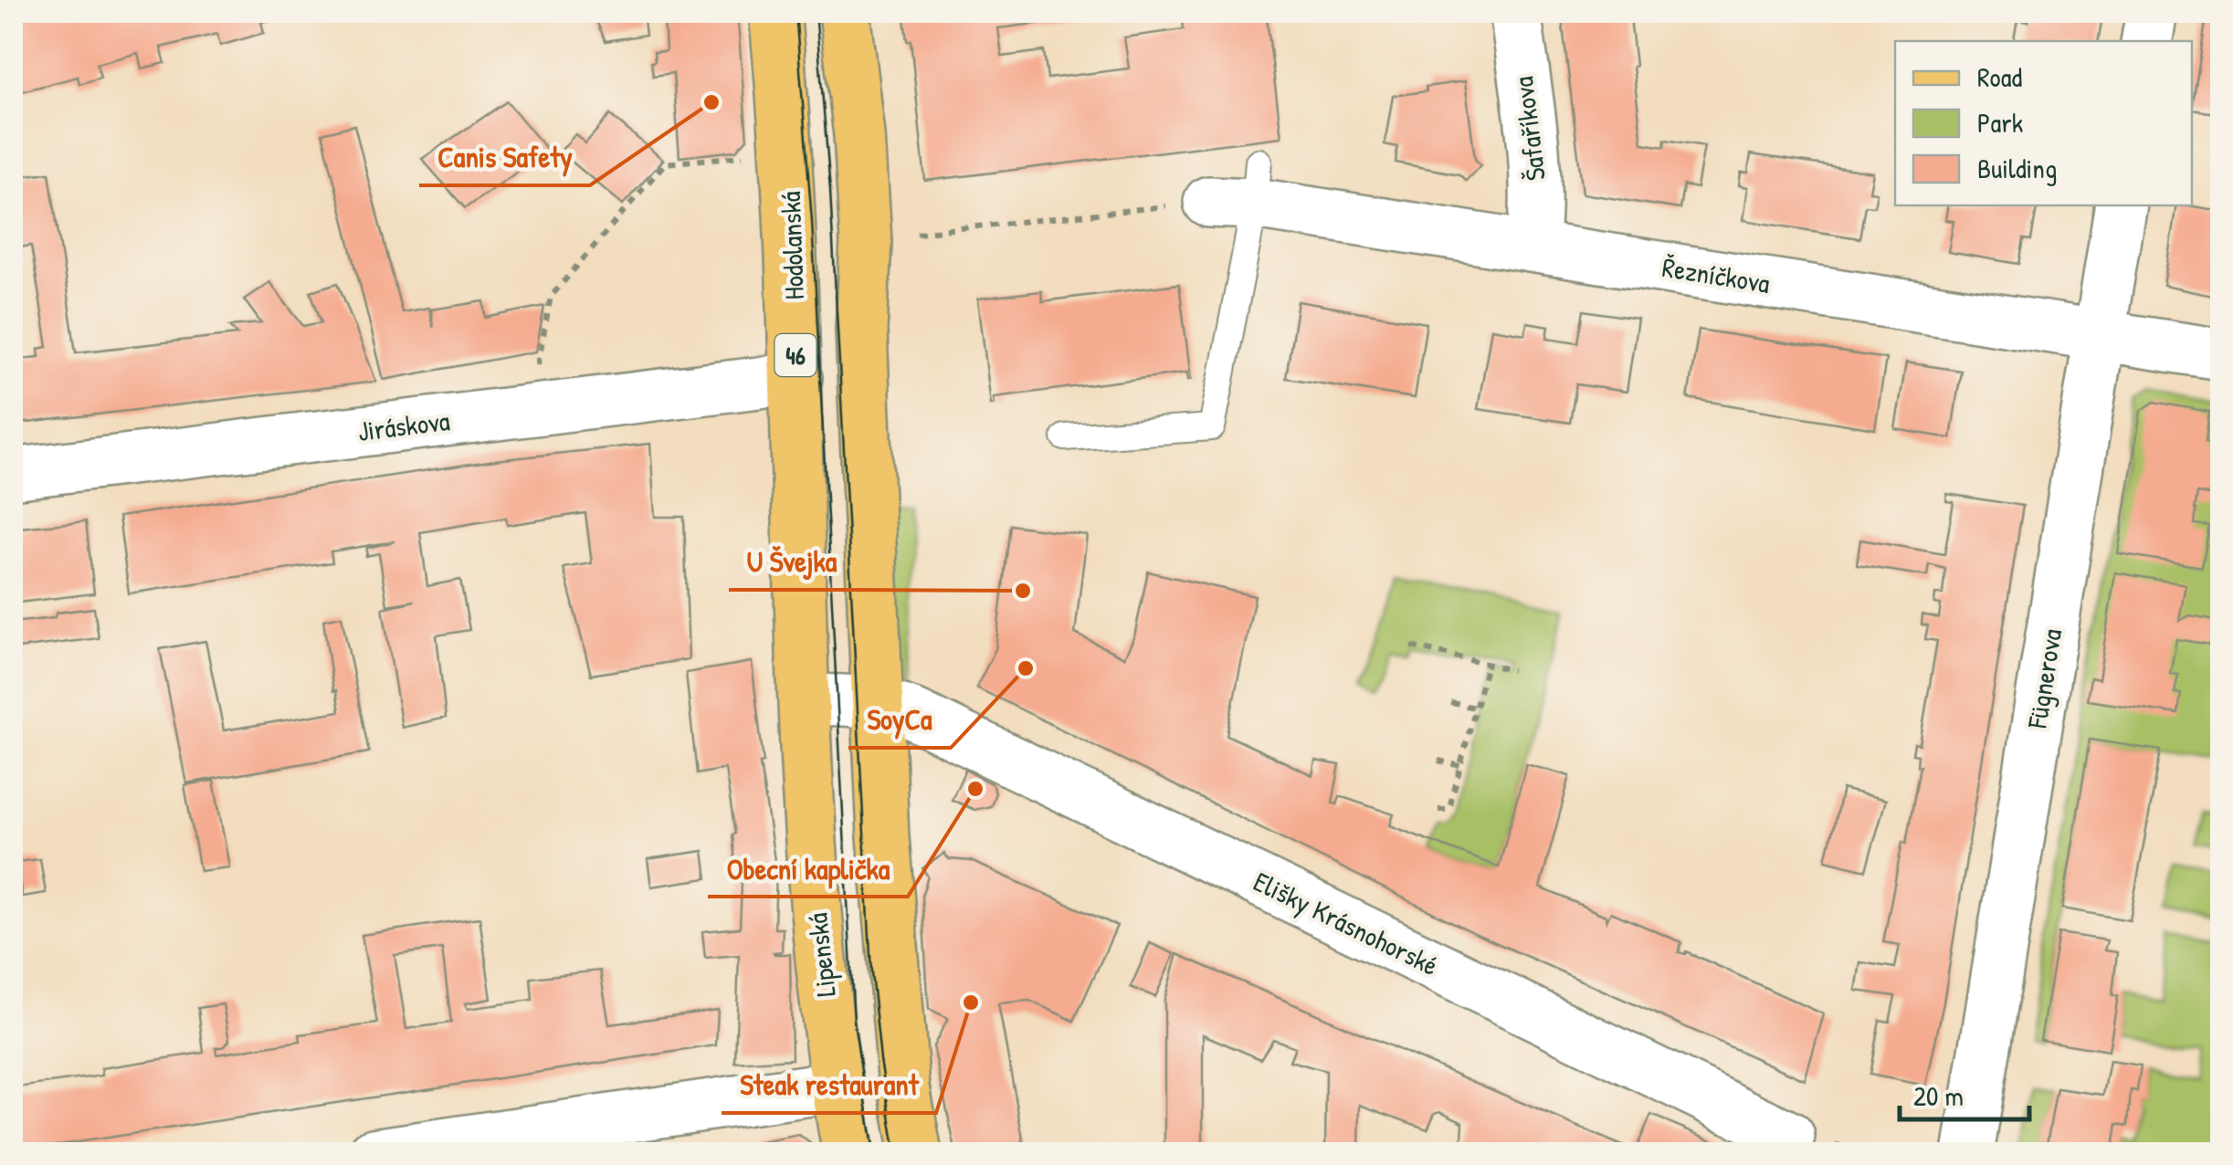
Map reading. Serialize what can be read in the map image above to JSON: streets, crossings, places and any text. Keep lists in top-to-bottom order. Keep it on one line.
{"streets":{"main road":["Hodolanská","46","Lipenská"],"street":["Šafaříkova","Řezníčkova","Jiráskova","Fügnerova","Elišky Krásnohorské"]},"crossings":[["Šafaříkova","Řezníčkova"],["Hodolanská","Jiráskova"],["Hodolanská","Elišky Krásnohorské"],["Hodolanská","Lipenská"],["Řezníčkova","Fügnerova"],["Elišky Krásnohorské","Lipenská"]],"places":["Canis Safety","U Švejka","SoyCa","Obecní kaplička","Steak restaurant"],"legend":["Road","Park","Building"],"scale_bar":"20 m"}
